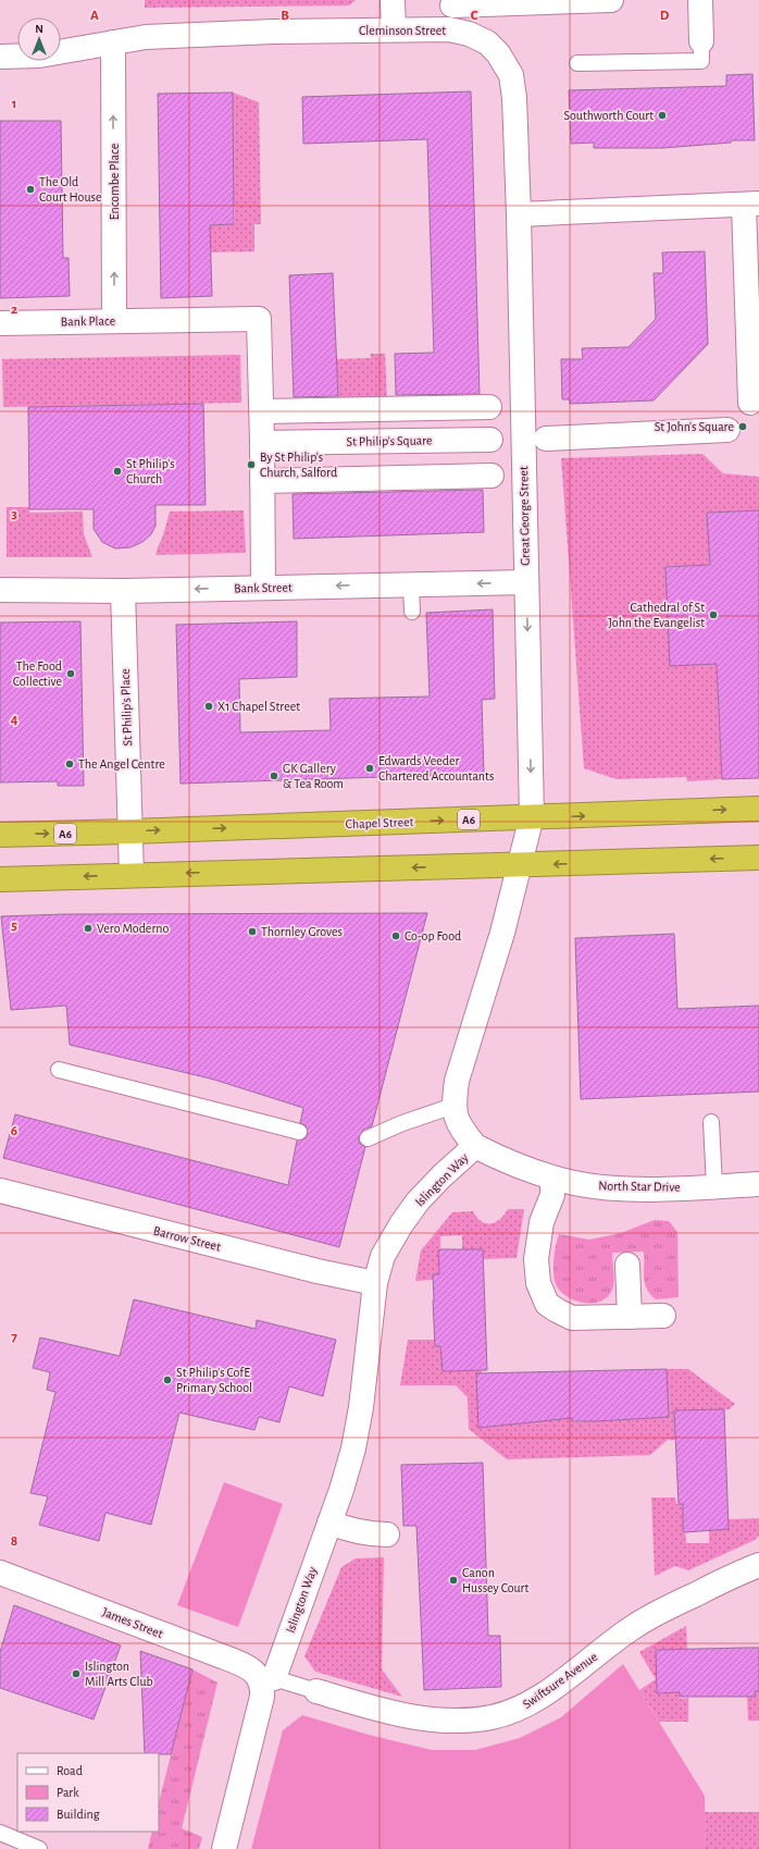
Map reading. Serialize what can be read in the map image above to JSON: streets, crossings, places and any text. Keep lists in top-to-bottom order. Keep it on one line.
{"streets":{"highway":["A6","Chapel Street"],"street":["Cleminson Street","Encombe Place","Bank Place","St Philip's Square","Great George Street","Bank Street","St Philip's Place","Islington Way","North Star Drive","Barrow Street","James Street","Swiftsure Avenue"]},"crossings":[["Cleminson Street","Encombe Place"],["Cleminson Street","Great George Street"],["Encombe Place","Bank Place"],["Great George Street","Bank Street"],["Great George Street","Chapel Street"],["Great George Street","Islington Way"],["Bank Street","St Philip's Place"],["St Philip's Place","Chapel Street"],["Chapel Street","Islington Way"],["Islington Way","North Star Drive"],["Islington Way","Barrow Street"],["Islington Way","James Street"]],"one_way":["Encombe Place","Great George Street"],"places":["Southworth Court","The Old Court House","St John's Square","By St Philip's Church, Salford","St Philip's Church","Cathedral of St John the Evangelist","The Food Collective","X1 Chapel Street","The Angel Centre","Edwards Veeder Chartered Accountants","GK Gallery & Tea Room","Vero Moderno","Thornley Groves","Co-op Food","St Philip's CofE Primary School","Canon Hussey Court","Islington Mill Arts Club"],"legend":["Road","Park","Building"],"north":"top","grid":{"columns":["A","B","C","D"],"rows":["1","2","3","4","5","6","7","8"]}}
